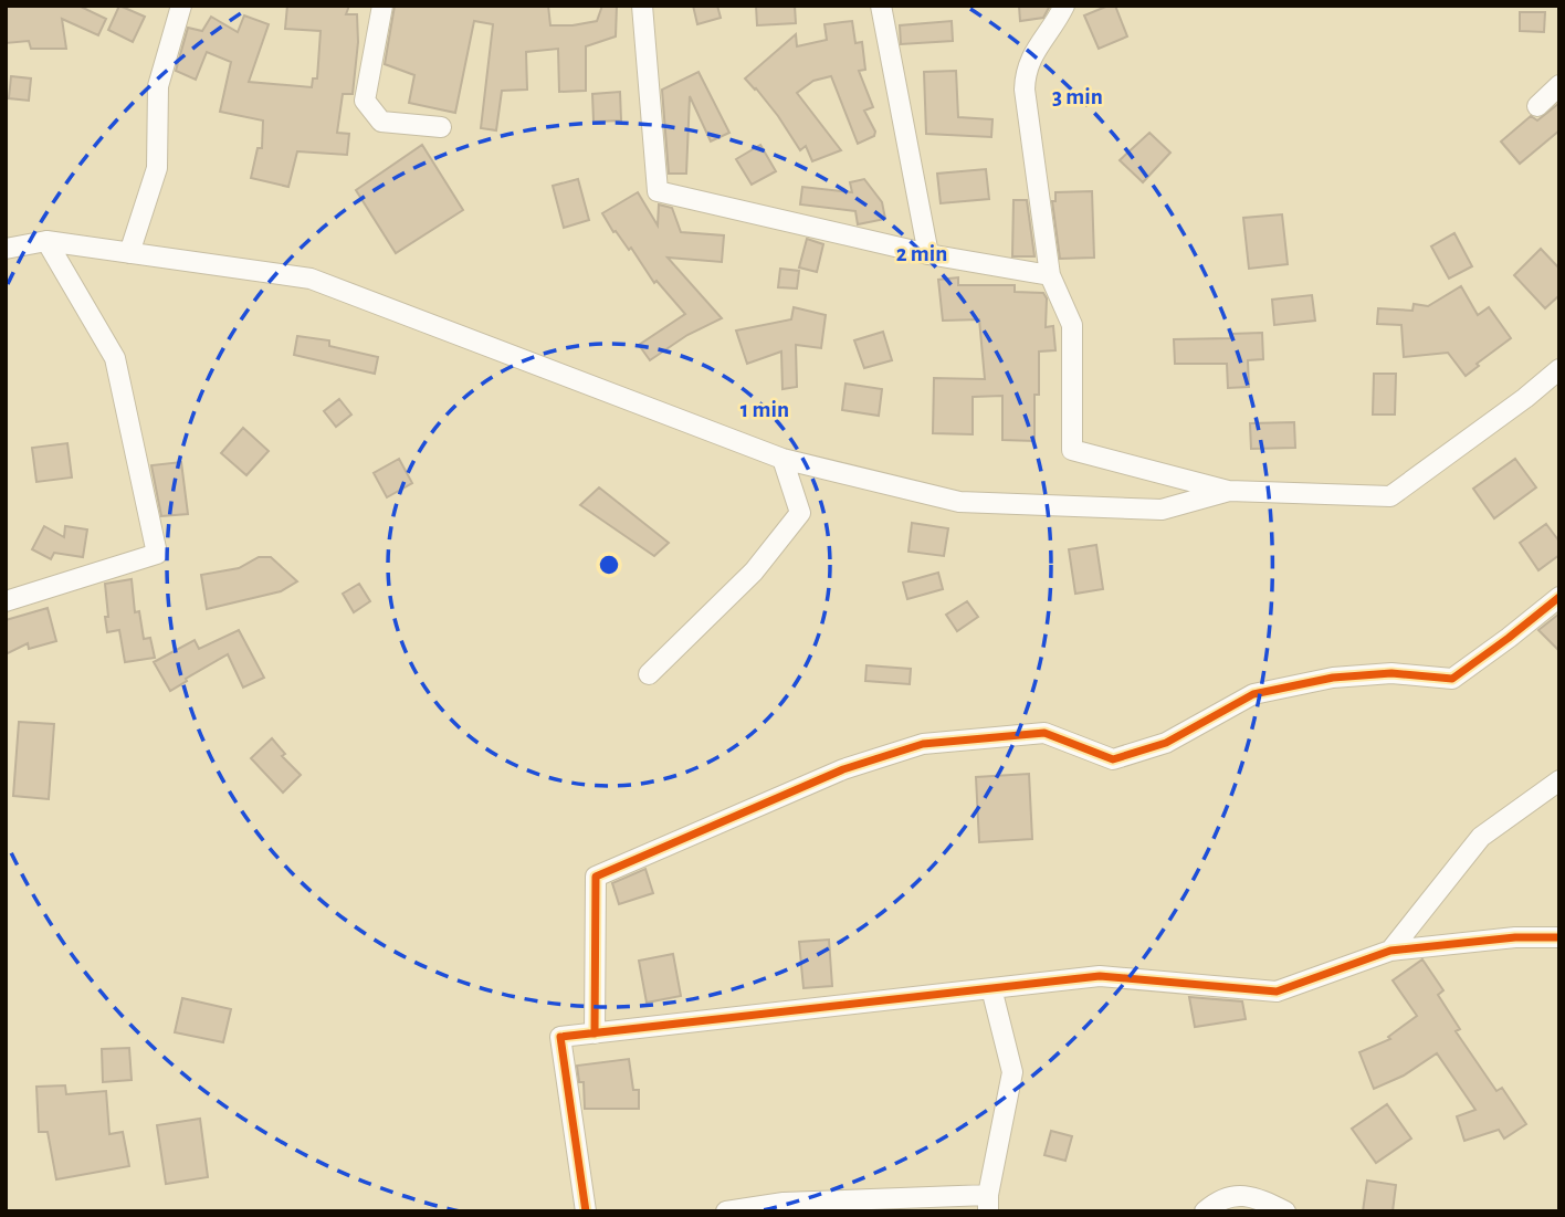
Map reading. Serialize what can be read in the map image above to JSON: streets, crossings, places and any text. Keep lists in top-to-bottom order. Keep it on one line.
{"rings":["3 min","2 min","1 min"]}
